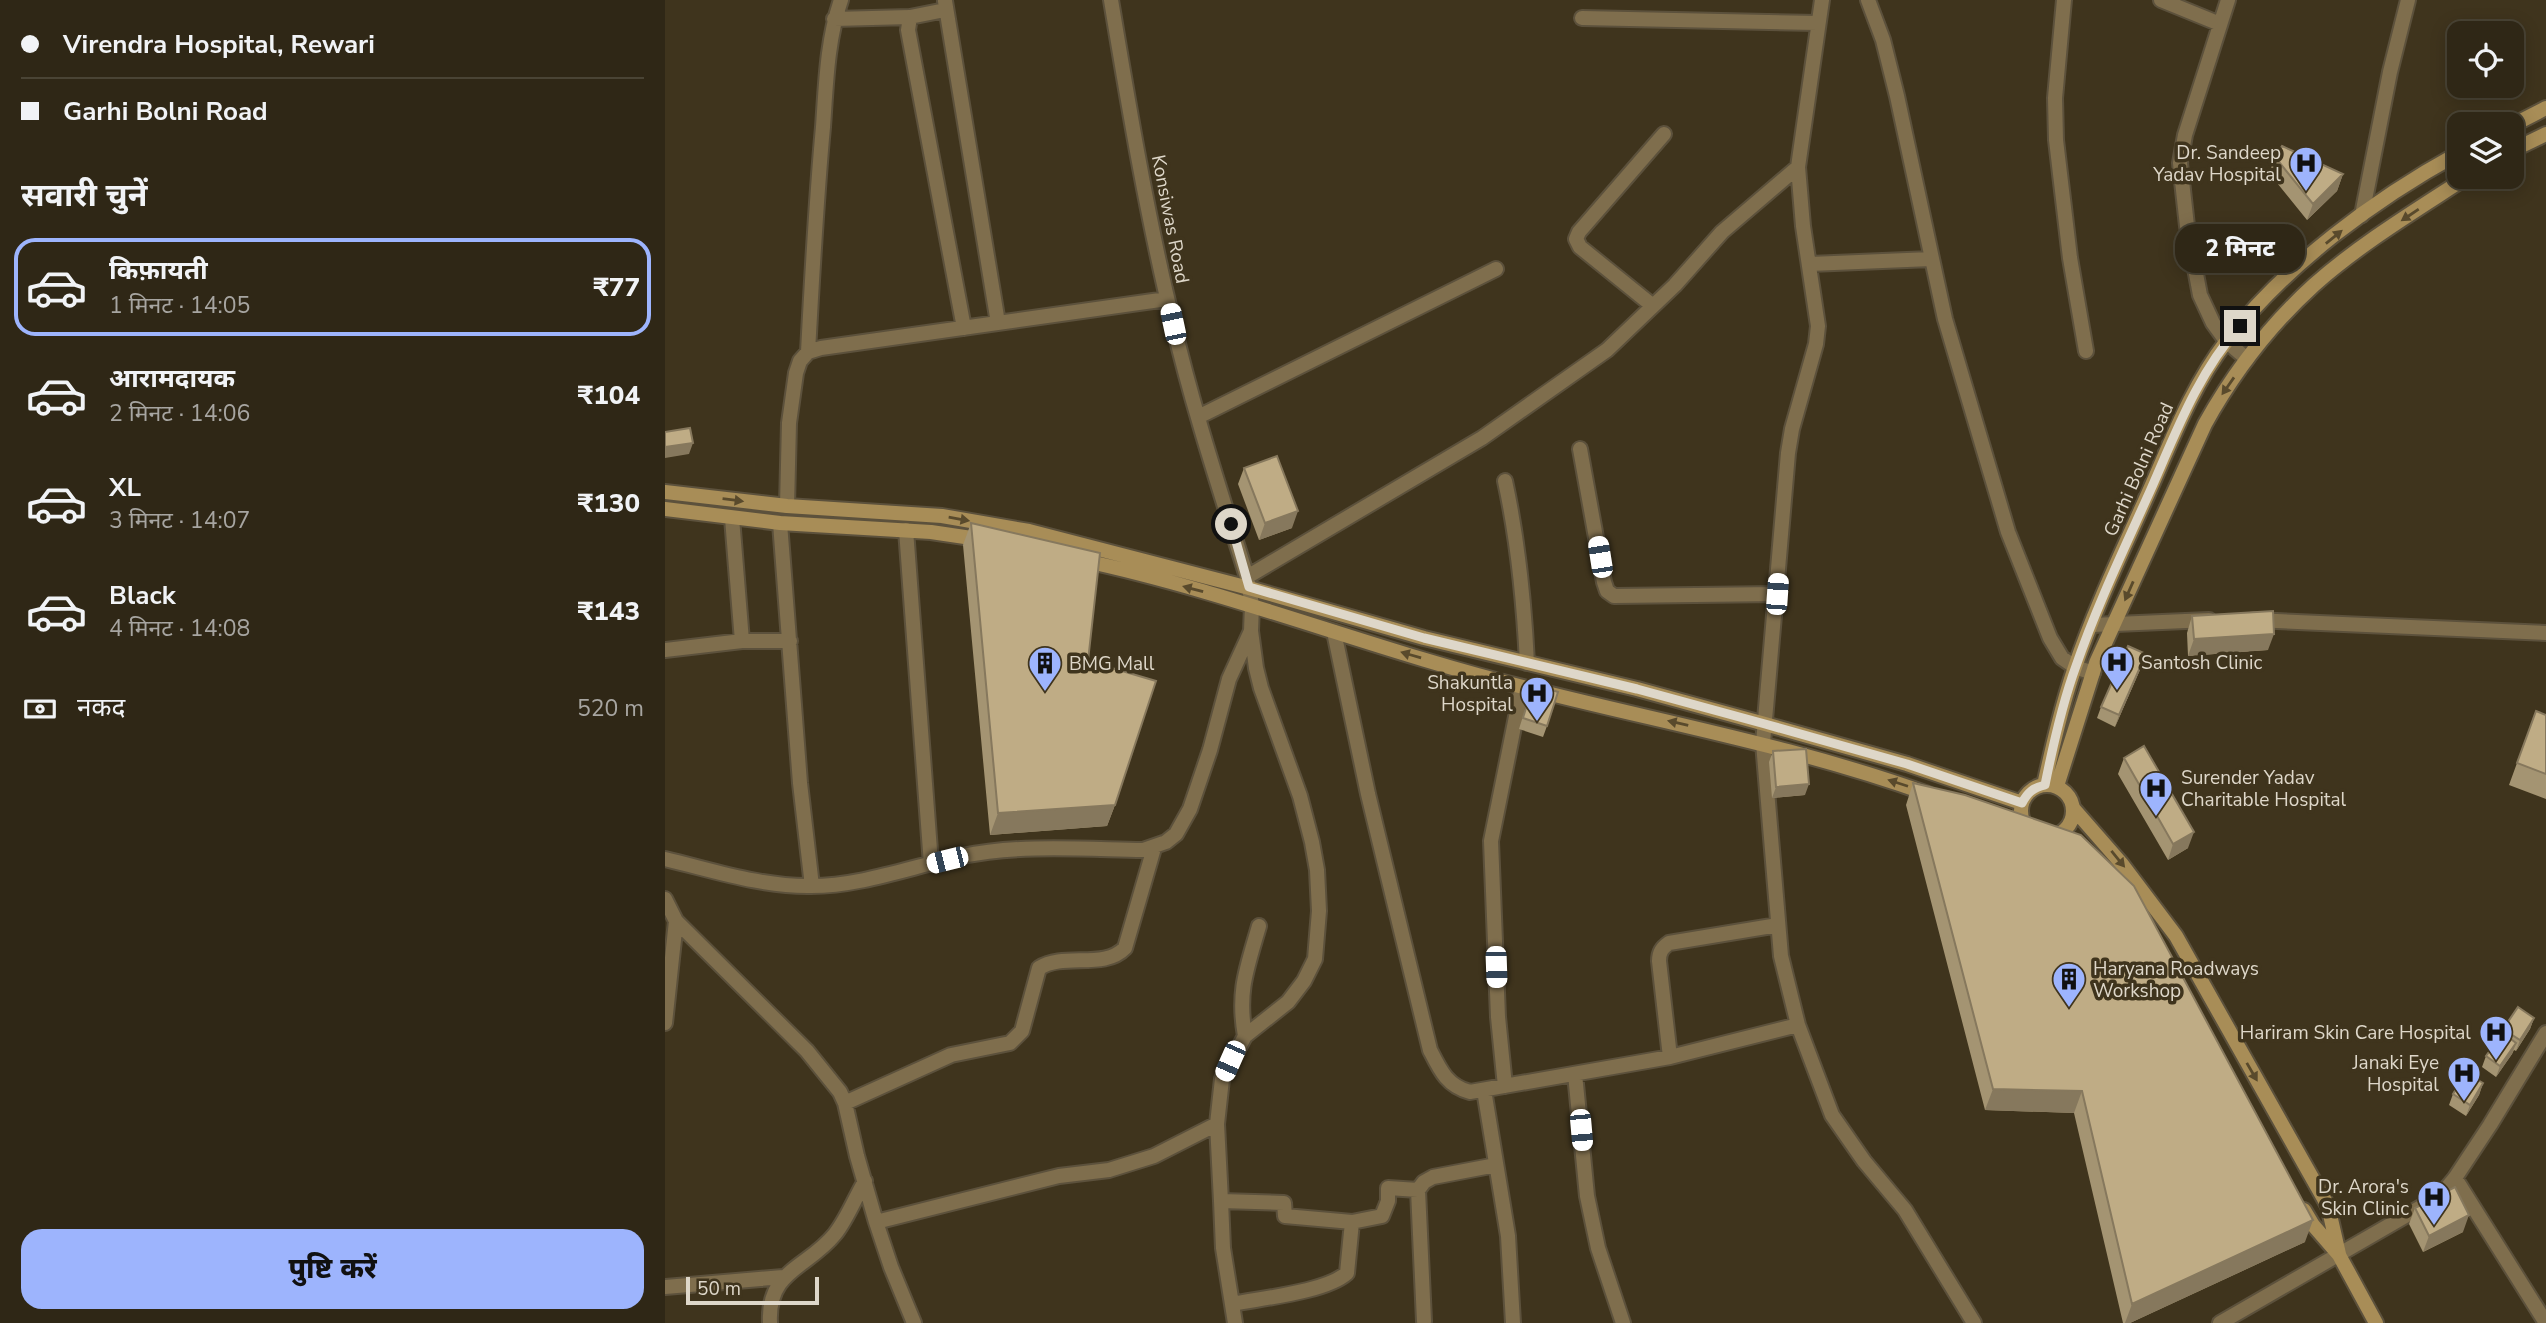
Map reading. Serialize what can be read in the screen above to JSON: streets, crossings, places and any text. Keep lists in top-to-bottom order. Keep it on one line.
{"streets":{"main road":["Garhi Bolni Road"],"street":["Konsiwas Road"]},"places":{"hospital":["Dr. Sandeep Yadav Hospital","Santosh Clinic","Shakuntla Hospital","Surender Yadav Charitable Hospital","Hariram Skin Care Hospital","Janaki Eye Hospital","Dr. Arora's Skin Clinic"],"building":["BMG Mall","Haryana Roadways Workshop"]},"scale_bar":"50 m","page":{"banner":["Virendra Hospital, Rewari","Garhi Bolni Road"],"heading":"सवारी चुनें","bubble":"2 मिनट","list":[{"name":"किफ़ायती","note":"1 मिनट · 14:05","value":"₹77"},{"name":"आरामदायक","note":"2 मिनट · 14:06","value":"₹104"},{"name":"XL","note":"3 मिनट · 14:07","value":"₹130"},{"name":"Black","note":"4 मिनट · 14:08","value":"₹143"}],"pay":["नकद","520 m"],"buttons":"पुष्टि करें","scale":"50 m"}}
